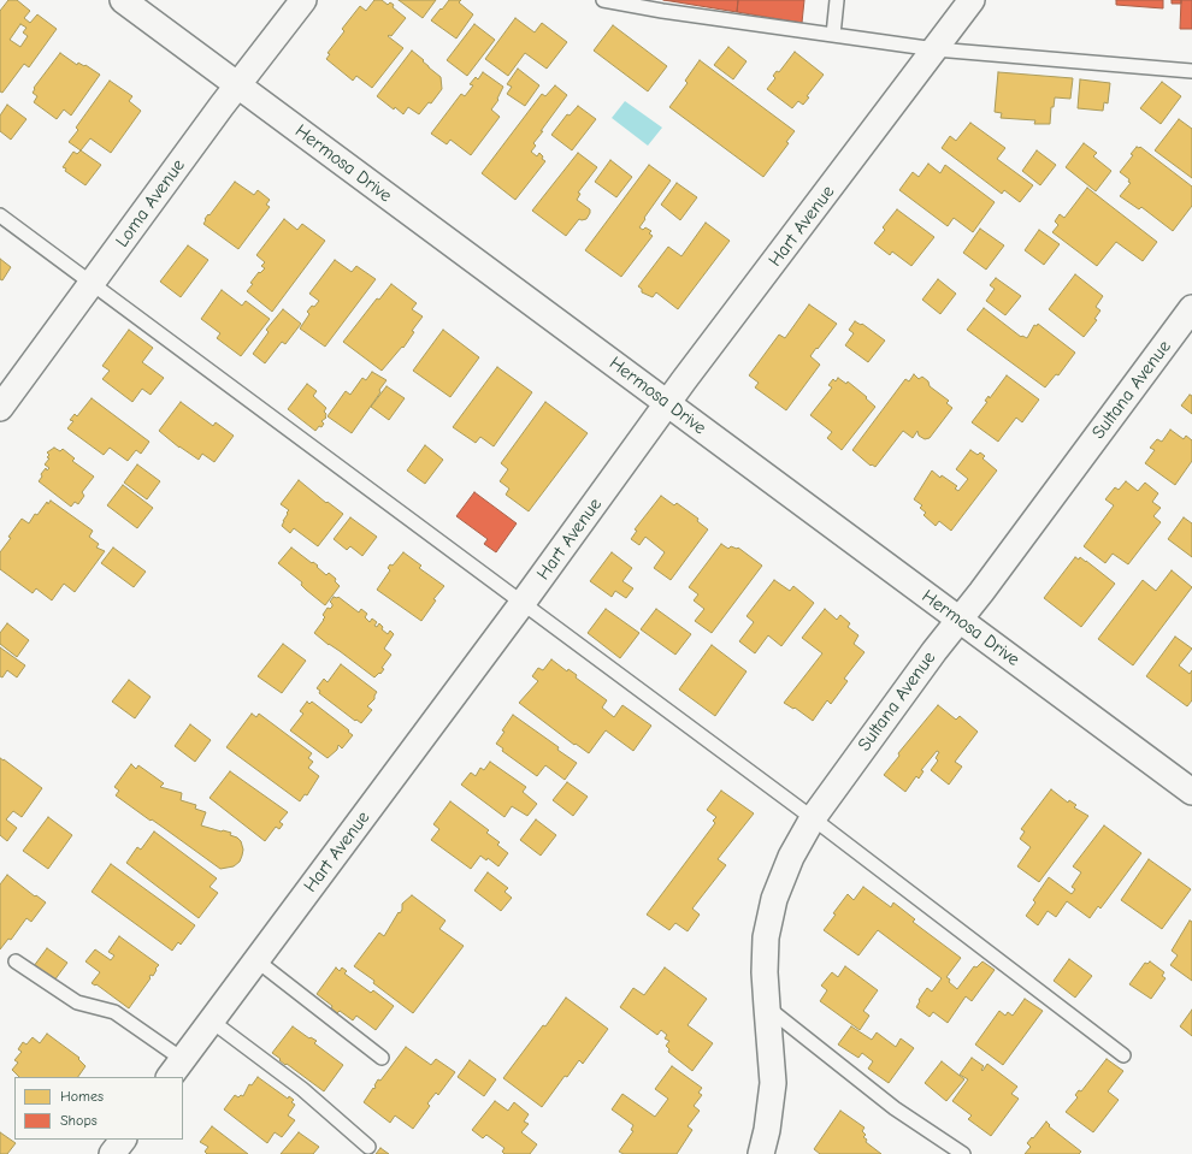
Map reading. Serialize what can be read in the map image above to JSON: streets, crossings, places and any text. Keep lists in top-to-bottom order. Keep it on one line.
{"streets":{"street":["Hermosa Drive","Loma Avenue","Hart Avenue","Sultana Avenue"]},"crossings":[["Hermosa Drive","Loma Avenue"],["Hermosa Drive","Hart Avenue"],["Hermosa Drive","Sultana Avenue"]],"legend":["Homes","Shops"]}
